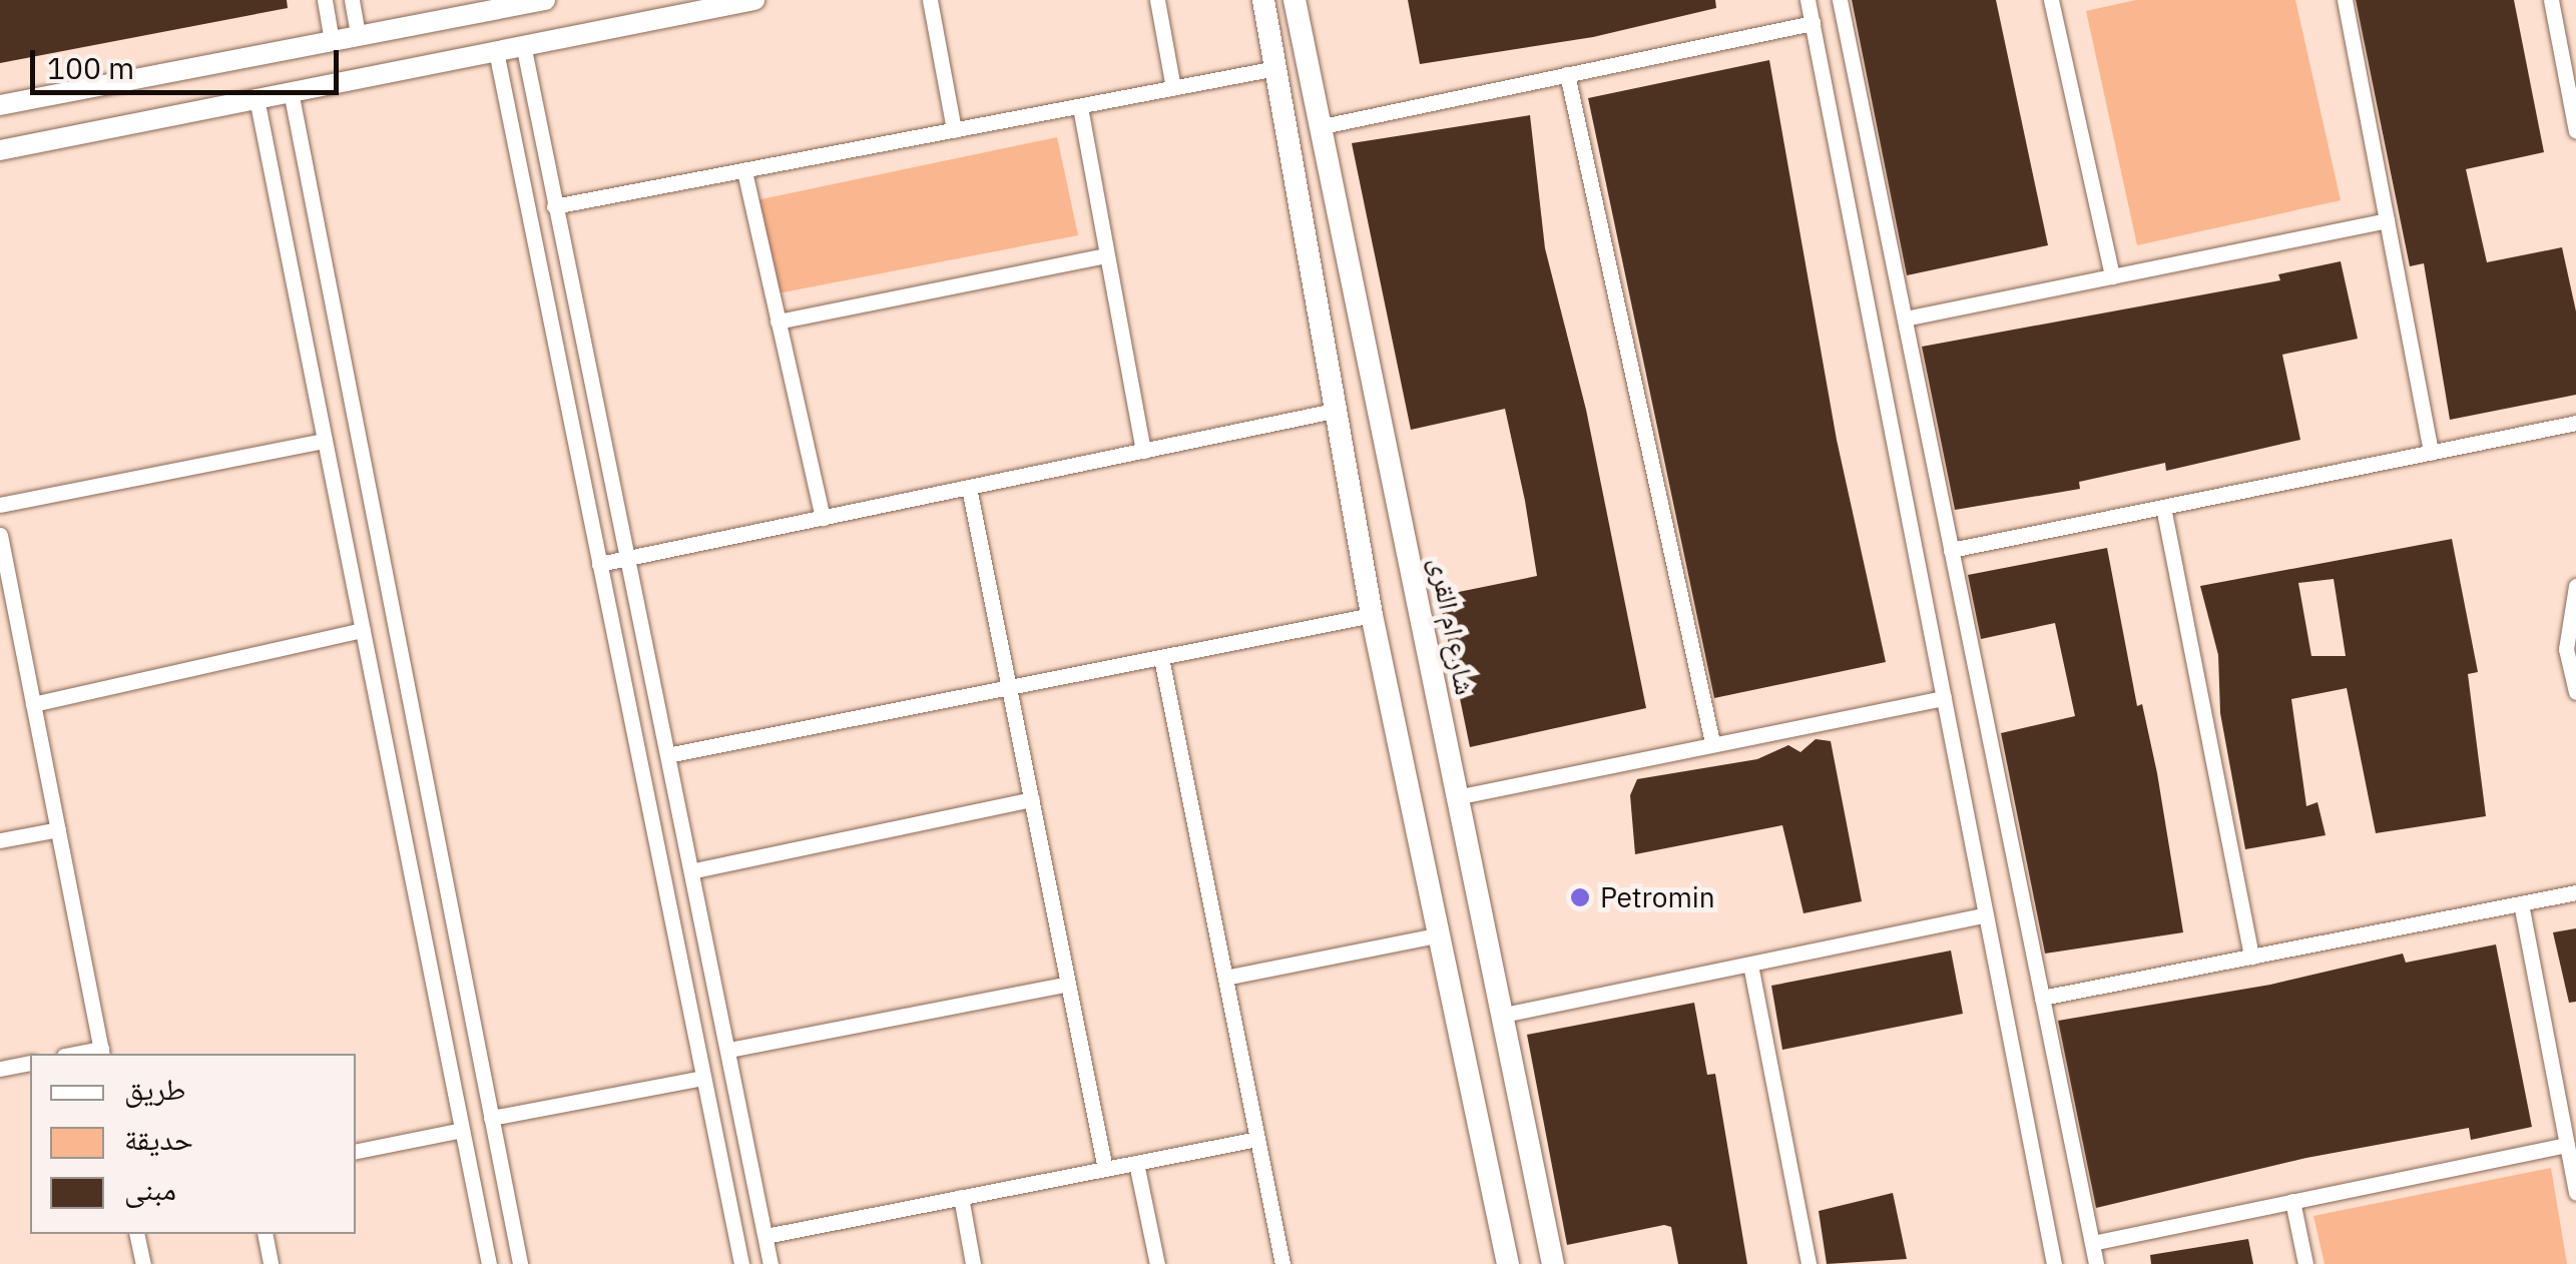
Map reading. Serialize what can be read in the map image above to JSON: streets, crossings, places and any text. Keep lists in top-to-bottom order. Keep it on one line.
{"streets":{"main road":["شارع ام القرى"]},"places":["Petromin"],"legend":["طريق","حديقة","مبنى"],"scale_bar":"100 m"}
